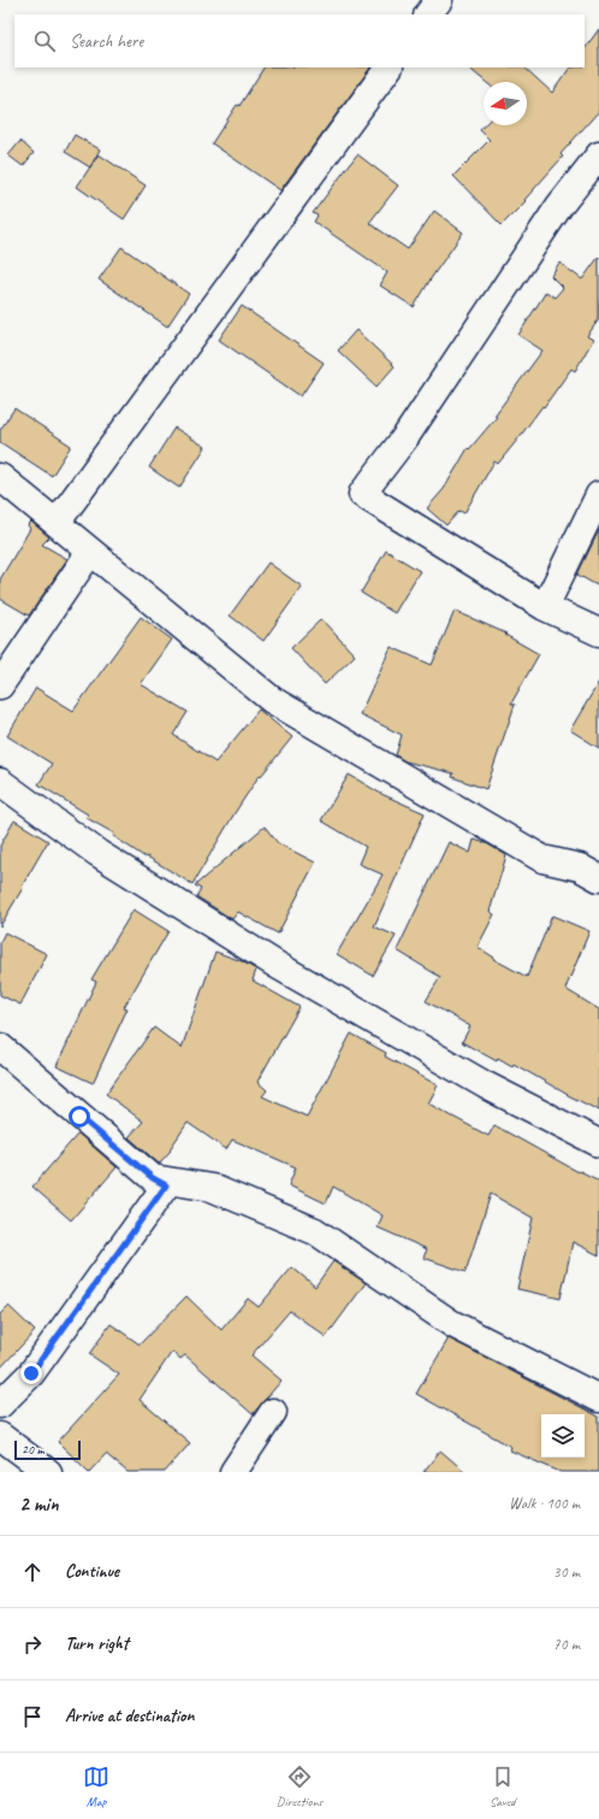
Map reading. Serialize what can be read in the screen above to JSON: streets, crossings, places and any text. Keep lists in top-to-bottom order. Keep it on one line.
{"scale_bar":"20 m","north":"left","page":{"search":"Search here","scale":"20 m","heading":["2 min","Walk · 100 m"],"list":[["Continue","30 m"],["Turn right","70 m"],"Arrive at destination"],"nav":["Map","Directions","Saved"]}}
